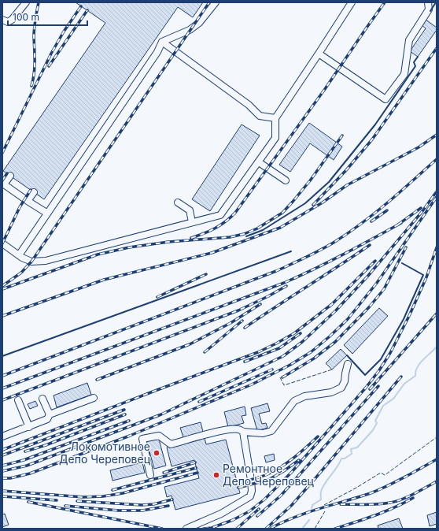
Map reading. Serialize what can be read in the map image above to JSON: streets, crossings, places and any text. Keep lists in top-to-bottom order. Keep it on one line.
{"places":["Локомотивное Депо Череповец","Ремонтное Депо Череповец"],"scale_bar":"100 m"}
